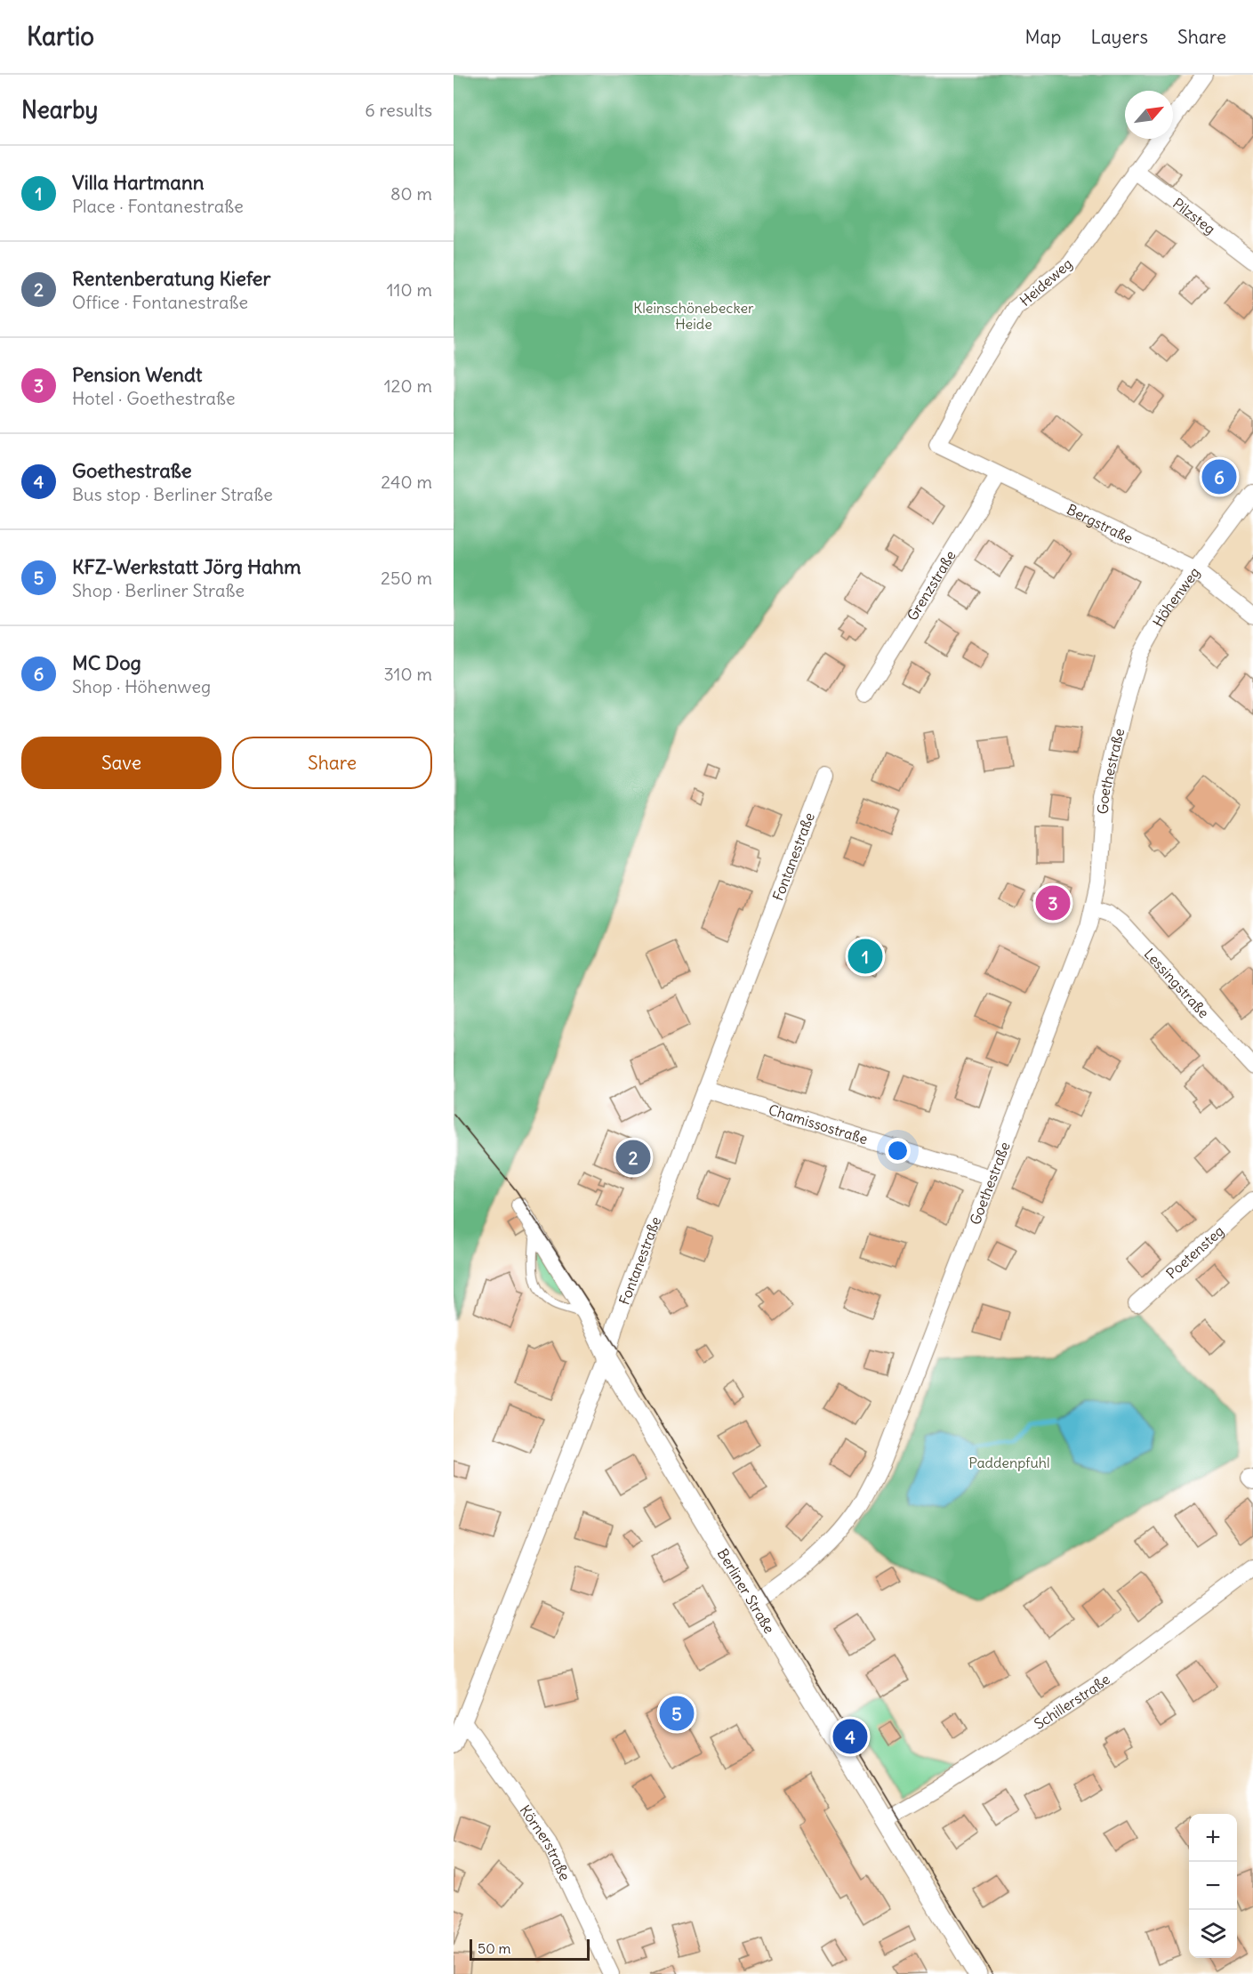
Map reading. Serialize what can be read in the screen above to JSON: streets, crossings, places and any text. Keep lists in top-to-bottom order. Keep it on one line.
{"streets":{"street":["Pilzsteg","Heideweg","Bergstraße","Grenzstraße","Höhenweg","Goethestraße","Fontanestraße","Lessingstraße","Chamissostraße","Poetensteg","Berliner Straße","Schillerstraße","Körnerstraße"]},"crossings":[["Pilzsteg","Heideweg"],["Heideweg","Bergstraße"],["Bergstraße","Grenzstraße"],["Bergstraße","Höhenweg"],["Höhenweg","Goethestraße"],["Goethestraße","Lessingstraße"],["Goethestraße","Chamissostraße"],["Goethestraße","Berliner Straße"],["Fontanestraße","Chamissostraße"],["Fontanestraße","Berliner Straße"],["Fontanestraße","Körnerstraße"],["Berliner Straße","Schillerstraße"]],"parks":["Kleinschönebecker Heide","Paddenpfuhl"],"scale_bar":"50 m","north":"top right","page":{"header":"Kartio","nav":["Map","Layers","Share"],"heading":["Nearby","6 results"],"list":[{"mark":"1","name":"Villa Hartmann","note":"Place · Fontanestraße","value":"80 m"},{"mark":"2","name":"Rentenberatung Kiefer","note":"Office · Fontanestraße","value":"110 m"},{"mark":"3","name":"Pension Wendt","note":"Hotel · Goethestraße","value":"120 m"},{"mark":"4","name":"Goethestraße","note":"Bus stop · Berliner Straße","value":"240 m"},{"mark":"5","name":"KFZ-Werkstatt Jörg Hahm","note":"Shop · Berliner Straße","value":"250 m"},{"mark":"6","name":"MC Dog","note":"Shop · Höhenweg","value":"310 m"}],"pins":["6","3","1","2","5","4"],"buttons":["Save","Share"],"map_buttons":["+","−"],"scale":"50 m"}}
